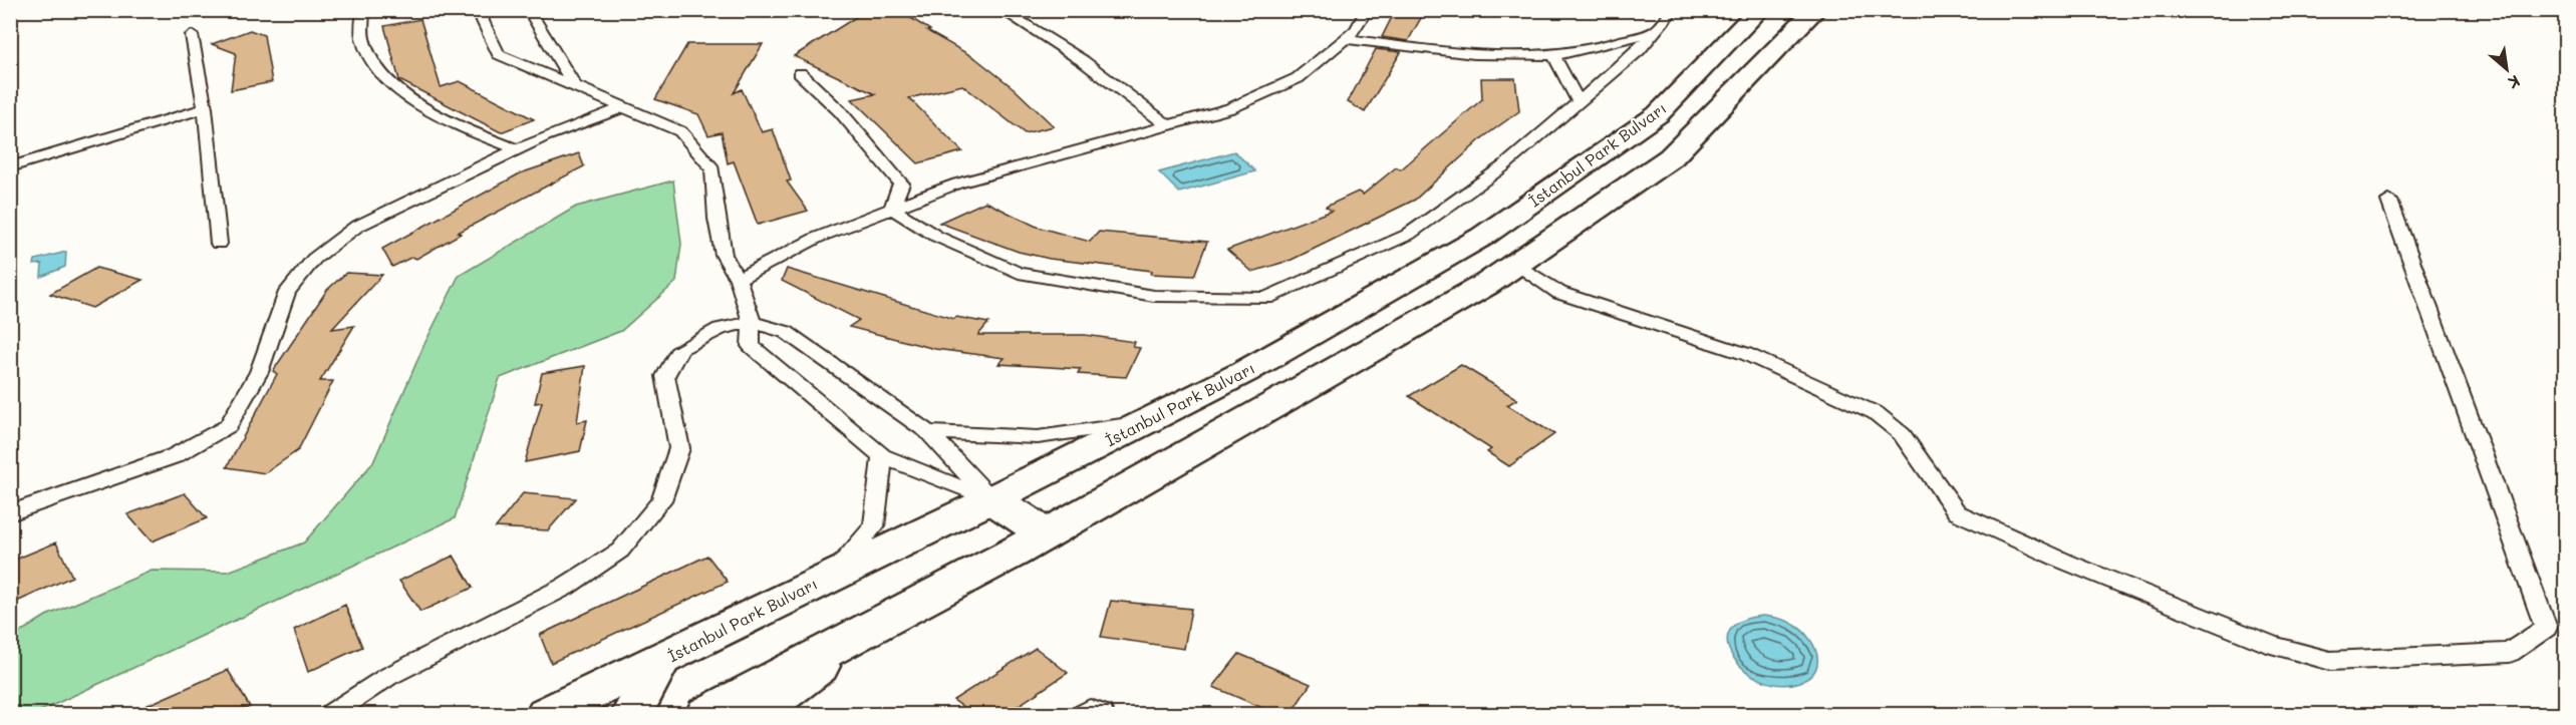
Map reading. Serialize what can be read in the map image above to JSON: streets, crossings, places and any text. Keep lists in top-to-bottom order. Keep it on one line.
{"streets":{"main road":["İstanbul Park Bulvarı"]},"north":"bottom right"}
